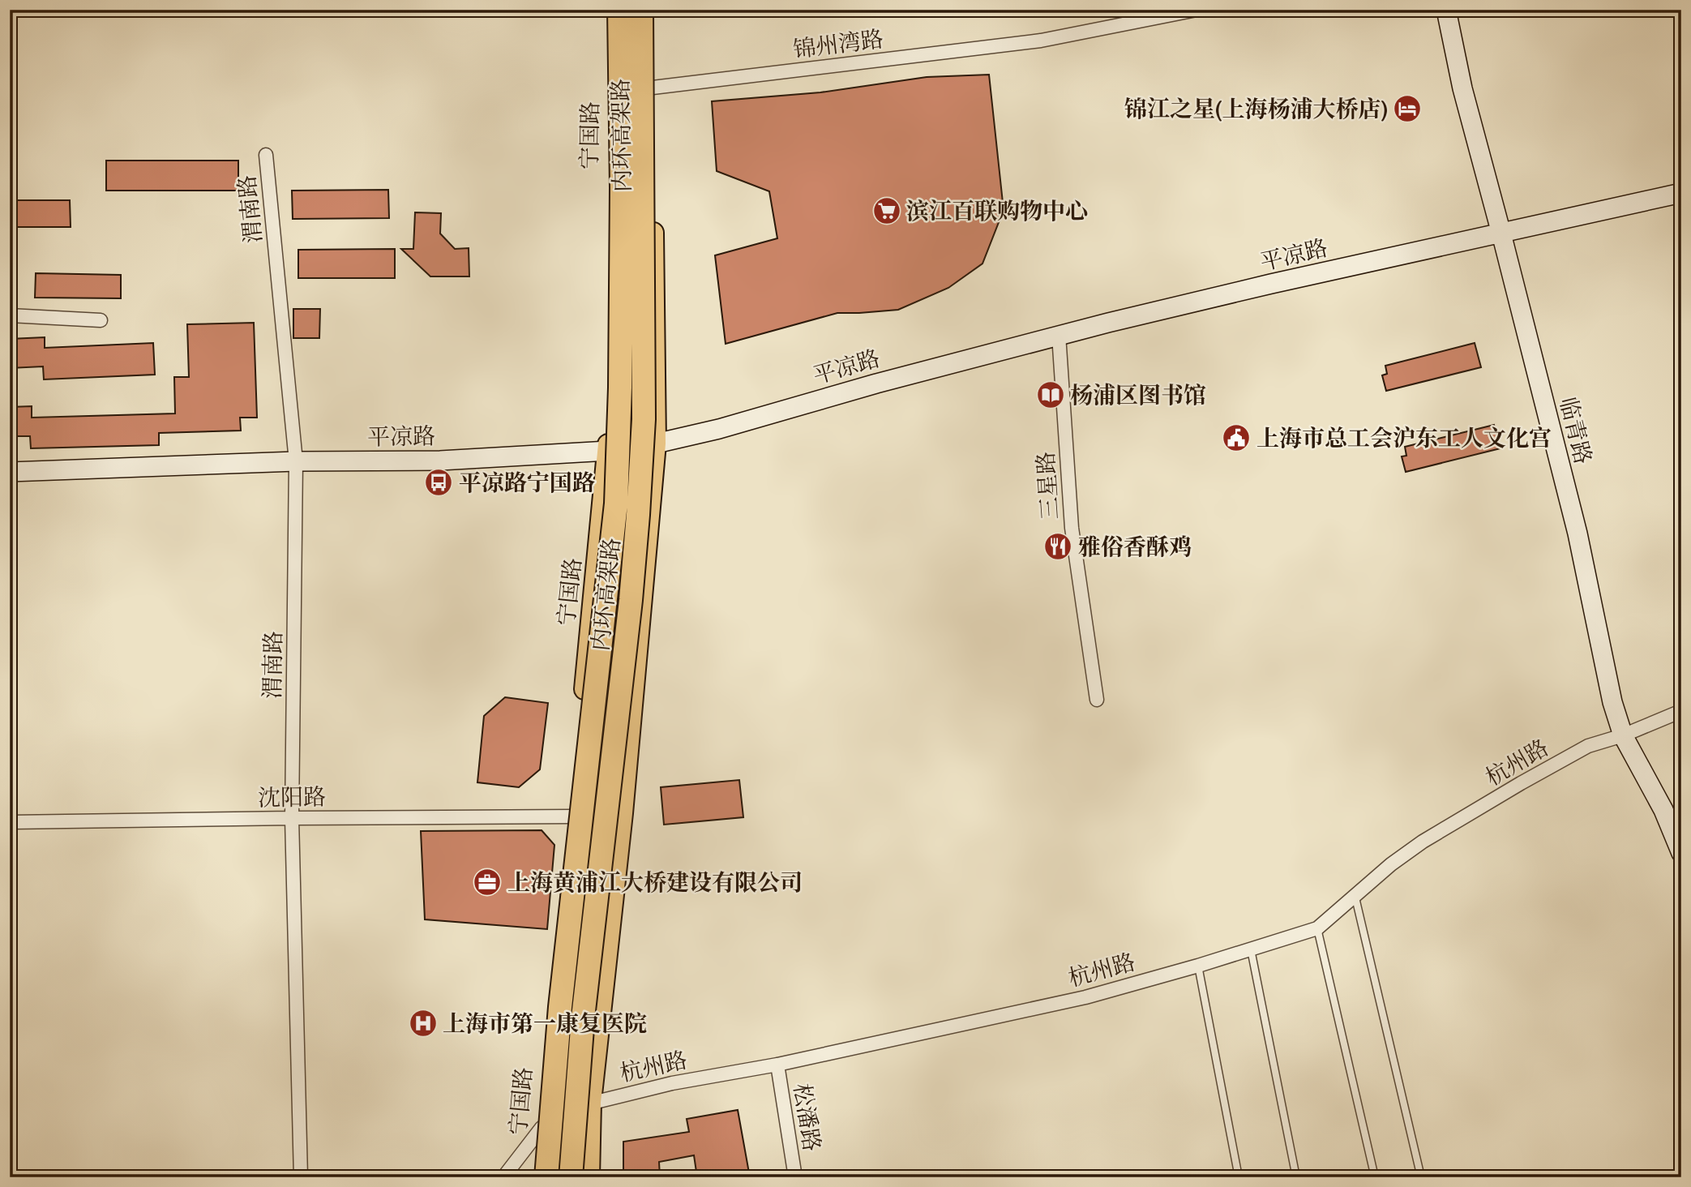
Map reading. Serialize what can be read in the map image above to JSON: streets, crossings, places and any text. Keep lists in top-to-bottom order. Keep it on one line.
{"streets":{"highway":["内环高架路"],"main road":["宁国路","平凉路","临青路"],"street":["锦州湾路","渭南路","三星路","杭州路","沈阳路","松潘路"]},"crossings":[["宁国路","平凉路"],["宁国路","杭州路"],["宁国路","沈阳路"],["渭南路","平凉路"],["渭南路","沈阳路"],["平凉路","临青路"],["平凉路","三星路"],["临青路","杭州路"],["杭州路","松潘路"]],"places":{"hotel":["锦江之星(上海杨浦大桥店)"],"supermarket":["滨江百联购物中心"],"library":["杨浦区图书馆"],"public building":["上海市总工会沪东工人文化宫"],"bus stop":["平凉路宁国路"],"restaurant":["雅俗香酥鸡"],"office":["上海黄浦江大桥建设有限公司"],"hospital":["上海市第一康复医院"]}}
